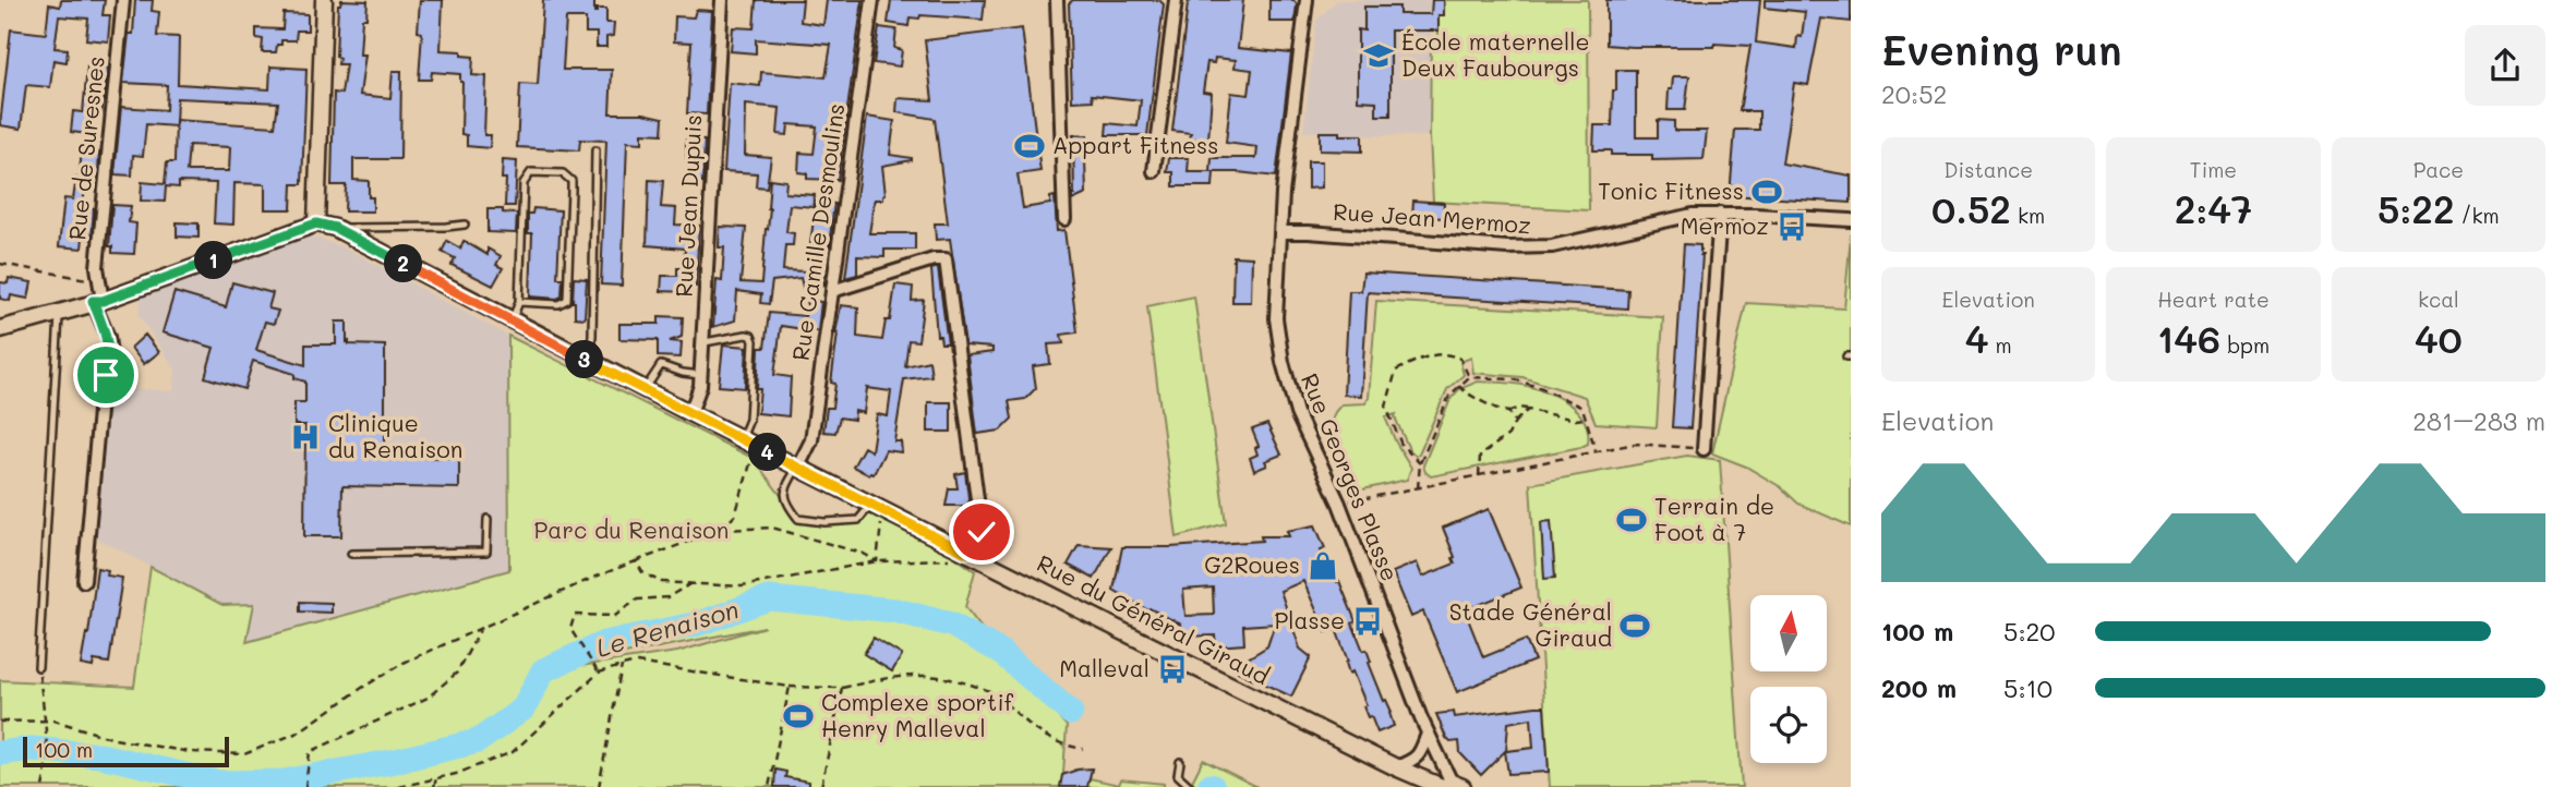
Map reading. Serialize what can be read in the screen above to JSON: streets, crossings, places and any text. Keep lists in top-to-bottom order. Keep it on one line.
{"streets":{"street":["Rue de Suresnes","Rue Jean Dupuis","Rue Jean Mermoz","Rue Camille Desmoulins","Rue Georges Plasse","Rue du Général Giraud"]},"crossings":[["Rue Jean Dupuis","Rue du Général Giraud"],["Rue Jean Mermoz","Rue Georges Plasse"],["Rue Camille Desmoulins","Rue du Général Giraud"],["Rue Georges Plasse","Rue du Général Giraud"]],"water":["Le Renaison"],"parks":["Parc du Renaison"],"places":{"school or university":["École maternelle Deux Faubourgs"],"sports":["Appart Fitness","Tonic Fitness","Terrain de Foot à 7","Stade Général Giraud","Complexe sportif Henry Malleval"],"bus stop":["Mermoz","Plasse","Malleval"],"hospital":["Clinique du Renaison"],"shop":["G2Roues"]},"scale_bar":"100 m","north":"top","page":{"heading":["Evening run","20:52"],"stats":[["Distance","0.52 km"],["Time","2:47"],["Pace","5:22 /km"],["Elevation","4 m"],["Heart rate","146 bpm"],["kcal","40"]],"pins":["1","2","3","4"],"chart":["Elevation","281–283 m"],"list":[{"name":"100 m","note":"5:20"},{"name":"200 m","note":"5:10"}],"scale":"100 m"}}
